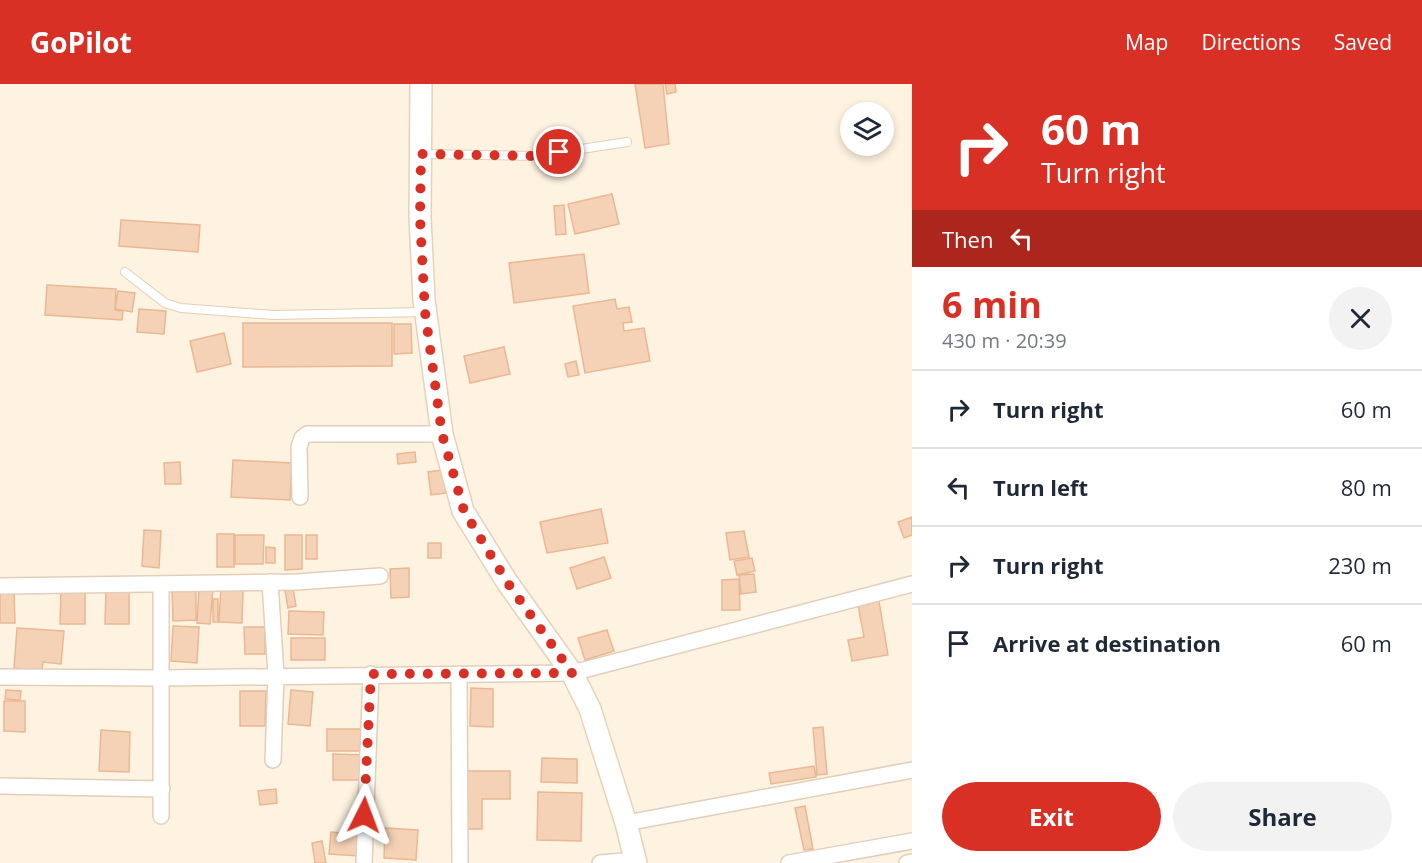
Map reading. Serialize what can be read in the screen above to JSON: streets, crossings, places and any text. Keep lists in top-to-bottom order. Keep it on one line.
{"page":{"header":"GoPilot","nav":["Map","Directions","Saved"],"turn":["60 m","Turn right"],"then":"Then","heading":["6 min","430 m · 20:39"],"list":[{"name":"Turn right","value":"60 m"},{"name":"Turn left","value":"80 m"},{"name":"Turn right","value":"230 m"},{"name":"Arrive at destination","value":"60 m"}],"buttons":["Exit","Share"]}}
